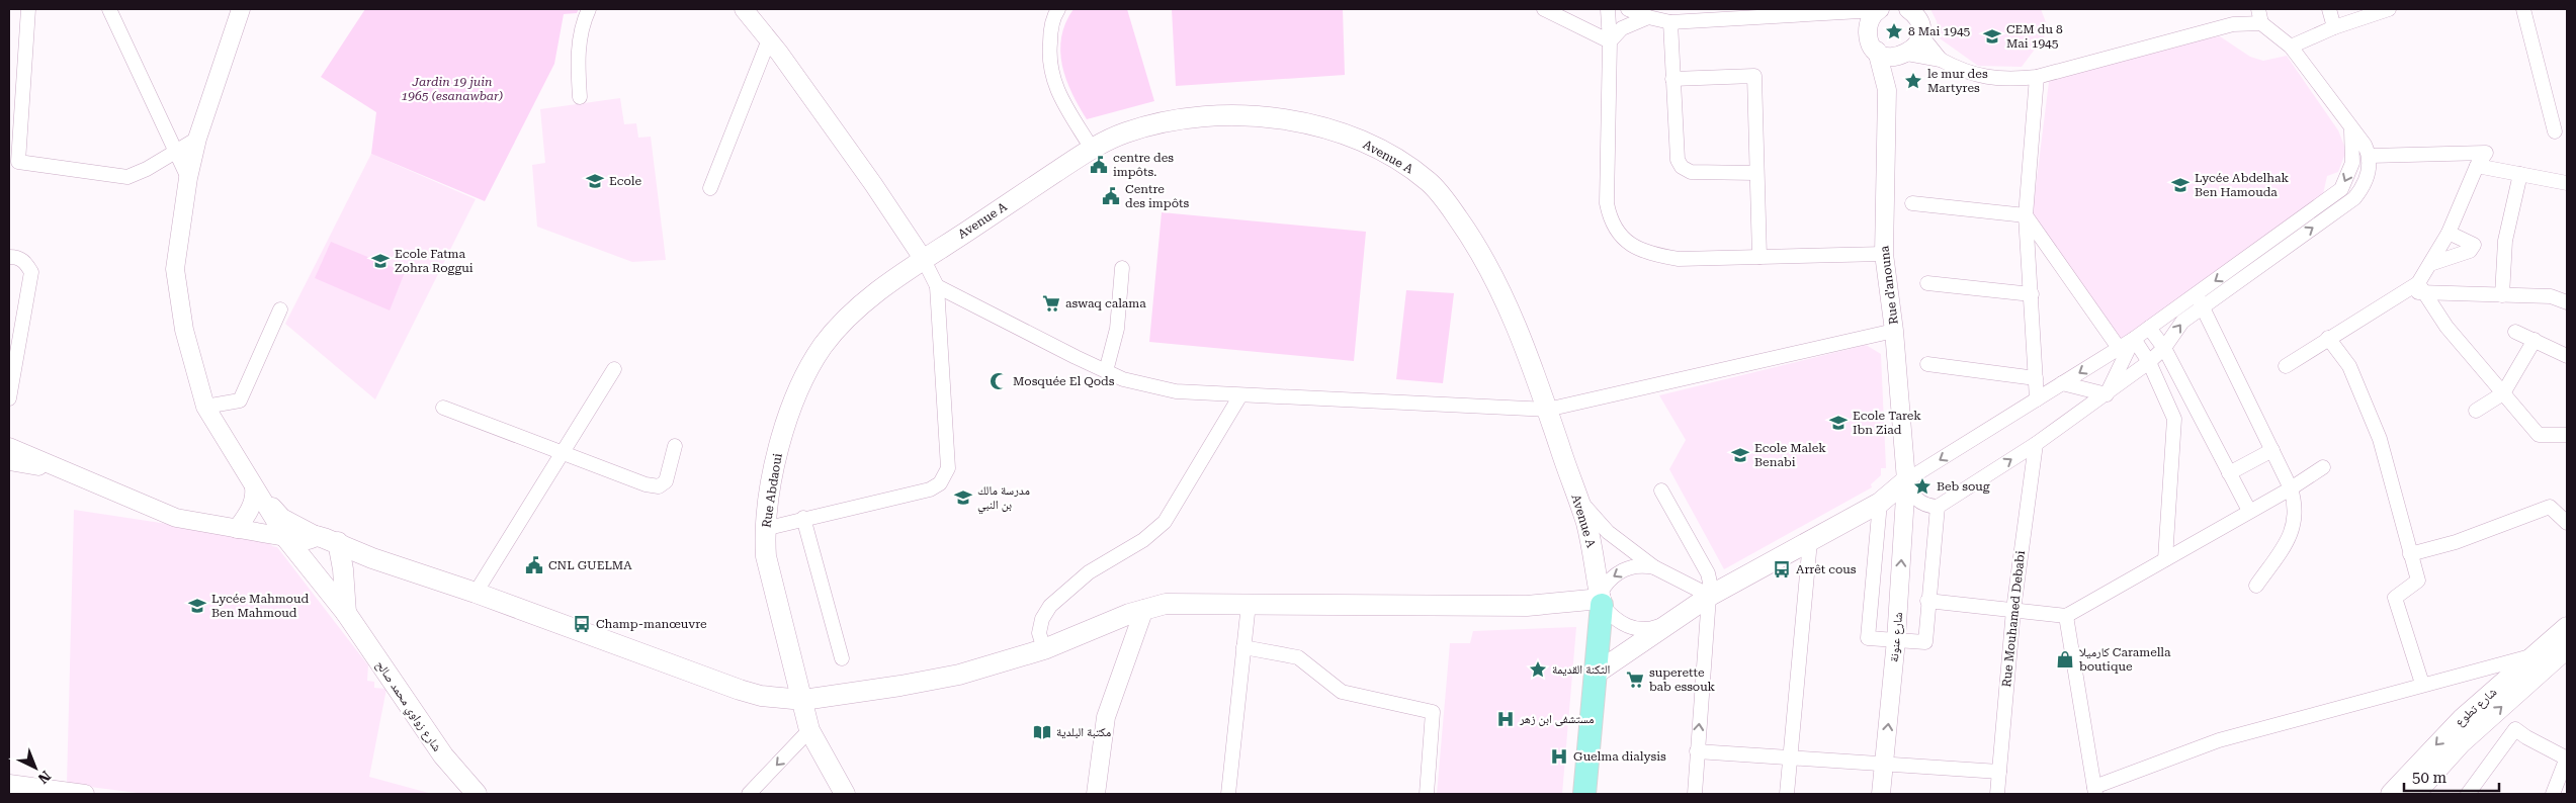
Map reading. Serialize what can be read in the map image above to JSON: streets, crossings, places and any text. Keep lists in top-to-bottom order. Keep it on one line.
{"streets":{"main road":["Avenue A","Rue Abdaoui","شارع زواوي محمد صالح","شارع تطوع"],"street":["Rue d'anouna","Rue Mouhamed Debabi","شارع عنونة"]},"crossings":[["Avenue A","Rue Abdaoui"],["Rue d'anouna","شارع عنونة"]],"parks":["Jardin 19 juin 1965 (esanawbar)"],"places":{"place":["8 Mai 1945","le mur des Martyres","Beb soug","الثكنة القديمة"],"school or university":["CEM du 8 Mai 1945","Ecole","Lycée Abdelhak Ben Hamouda","Ecole Fatma Zohra Roggui","Ecole Tarek Ibn Ziad","Ecole Malek Benabi","مدرسة مالك بن النبي","Lycée Mahmoud Ben Mahmoud"],"public building":["centre des impôts.","Centre des impôts","CNL GUELMA"],"supermarket":["aswaq calama","superette bab essouk"],"mosque":["Mosquée El Qods"],"bus stop":["Arrêt cous","Champ-manœuvre"],"shop":["كارميلا Caramella boutique"],"hospital":["مستشفى ابن زهر","Guelma dialysis"],"library":["مكتبة البلدية"]},"scale_bar":"50 m","north":"bottom right"}
